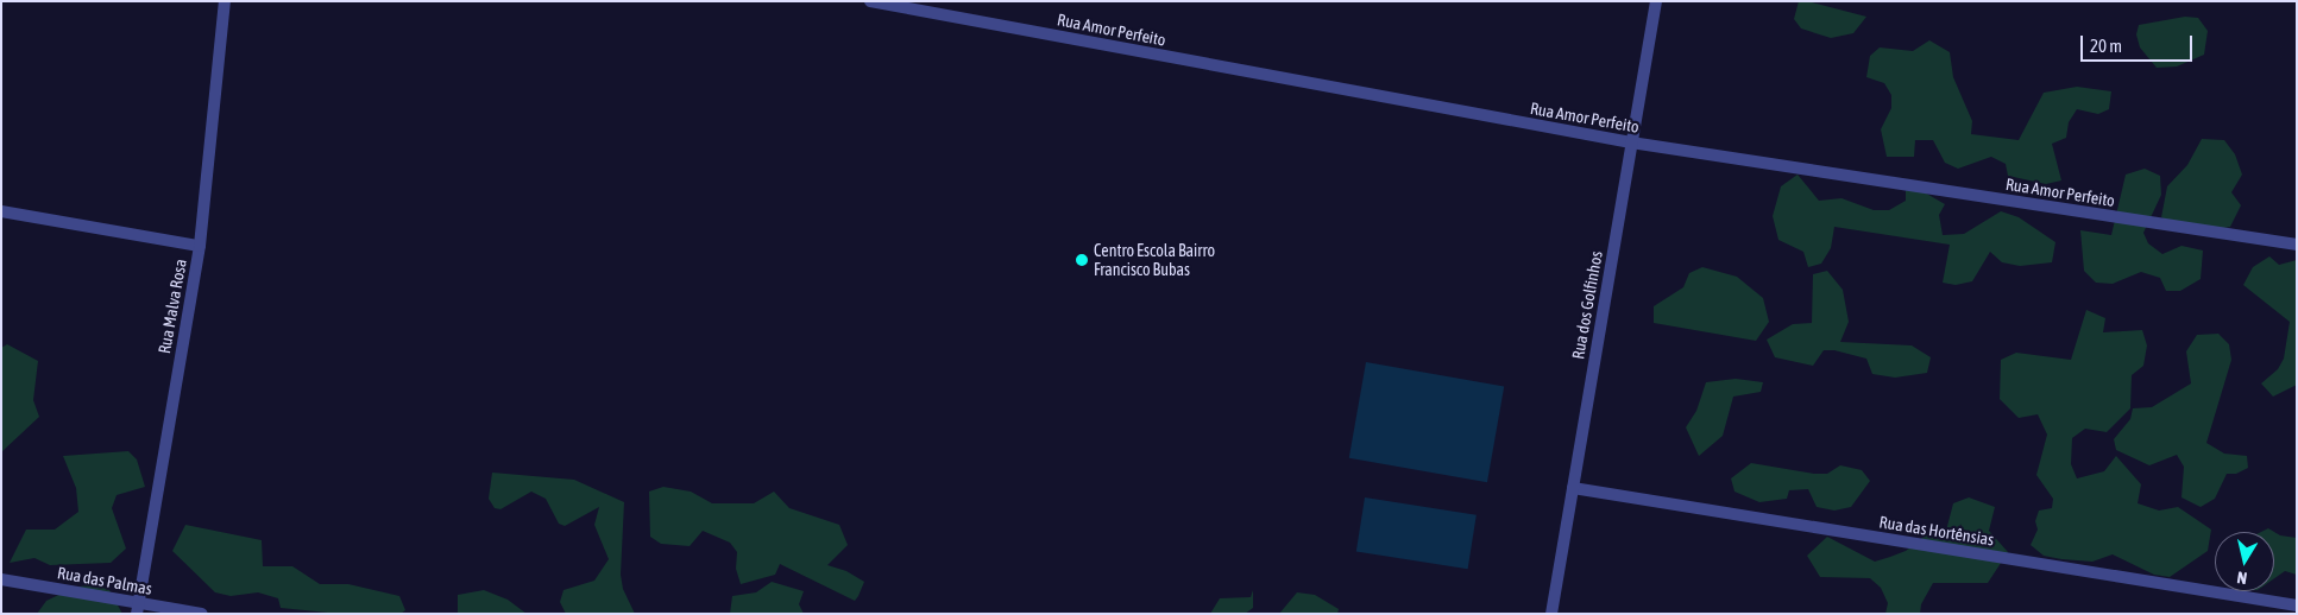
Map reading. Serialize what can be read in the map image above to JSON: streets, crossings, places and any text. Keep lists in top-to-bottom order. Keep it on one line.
{"streets":{"street":["Rua Amor Perfeito","Rua dos Golfinhos","Rua Malva Rosa","Rua das Hortênsias","Rua das Palmas"]},"crossings":[["Rua Amor Perfeito","Rua dos Golfinhos"],["Rua dos Golfinhos","Rua das Hortênsias"],["Rua Malva Rosa","Rua das Palmas"]],"places":["Centro Escola Bairro Francisco Bubas"],"scale_bar":"20 m","north":"bottom"}
